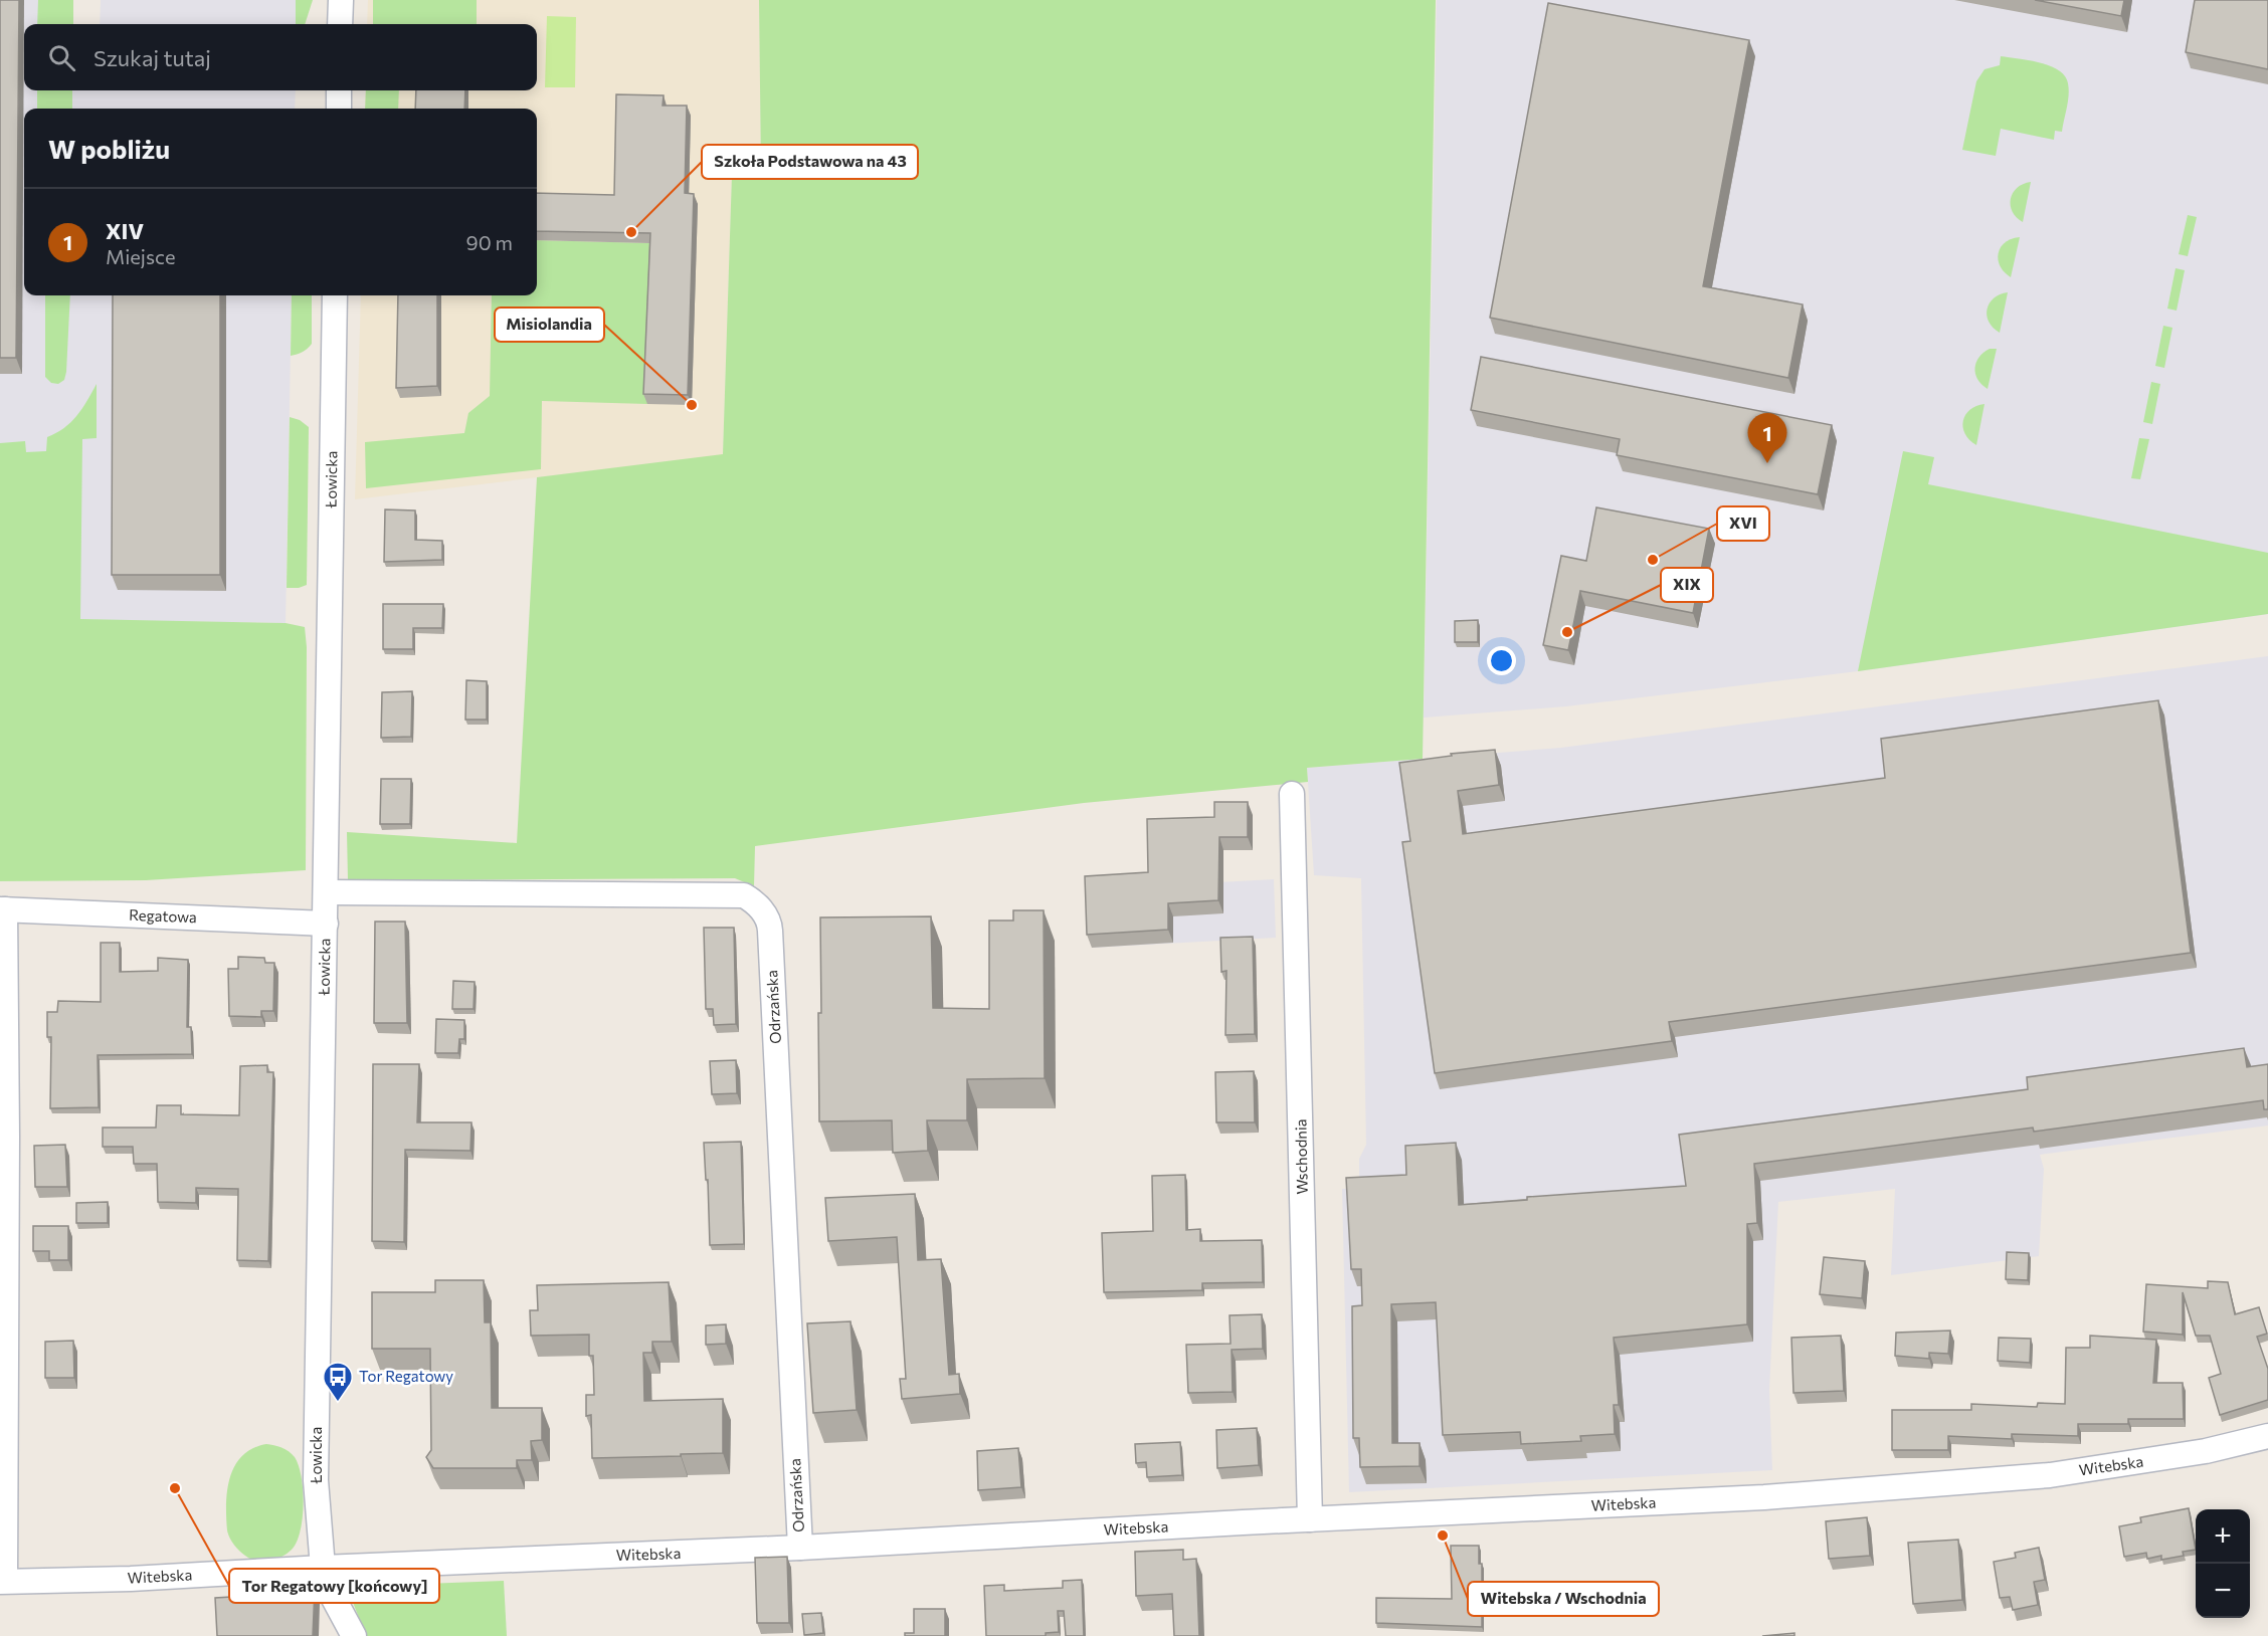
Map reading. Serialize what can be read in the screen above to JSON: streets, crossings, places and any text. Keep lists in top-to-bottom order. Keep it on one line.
{"streets":{"street":["Łowicka","Regatowa","Odrzańska","Wschodnia","Witebska"]},"crossings":[["Łowicka","Regatowa"],["Łowicka","Odrzańska"],["Łowicka","Witebska"],["Odrzańska","Witebska"],["Wschodnia","Witebska"]],"places":{"other":["Szkoła Podstawowa na 43","Misiolandia","XVI","XIX","Tor Regatowy [końcowy]","Witebska / Wschodnia"],"bus stop":["Tor Regatowy"]},"page":{"search":"Szukaj tutaj","heading":"W pobliżu","list":[{"mark":"1","name":"XIV","note":"Miejsce","value":"90 m"}],"pins":"1","map_buttons":["+","−"]}}
